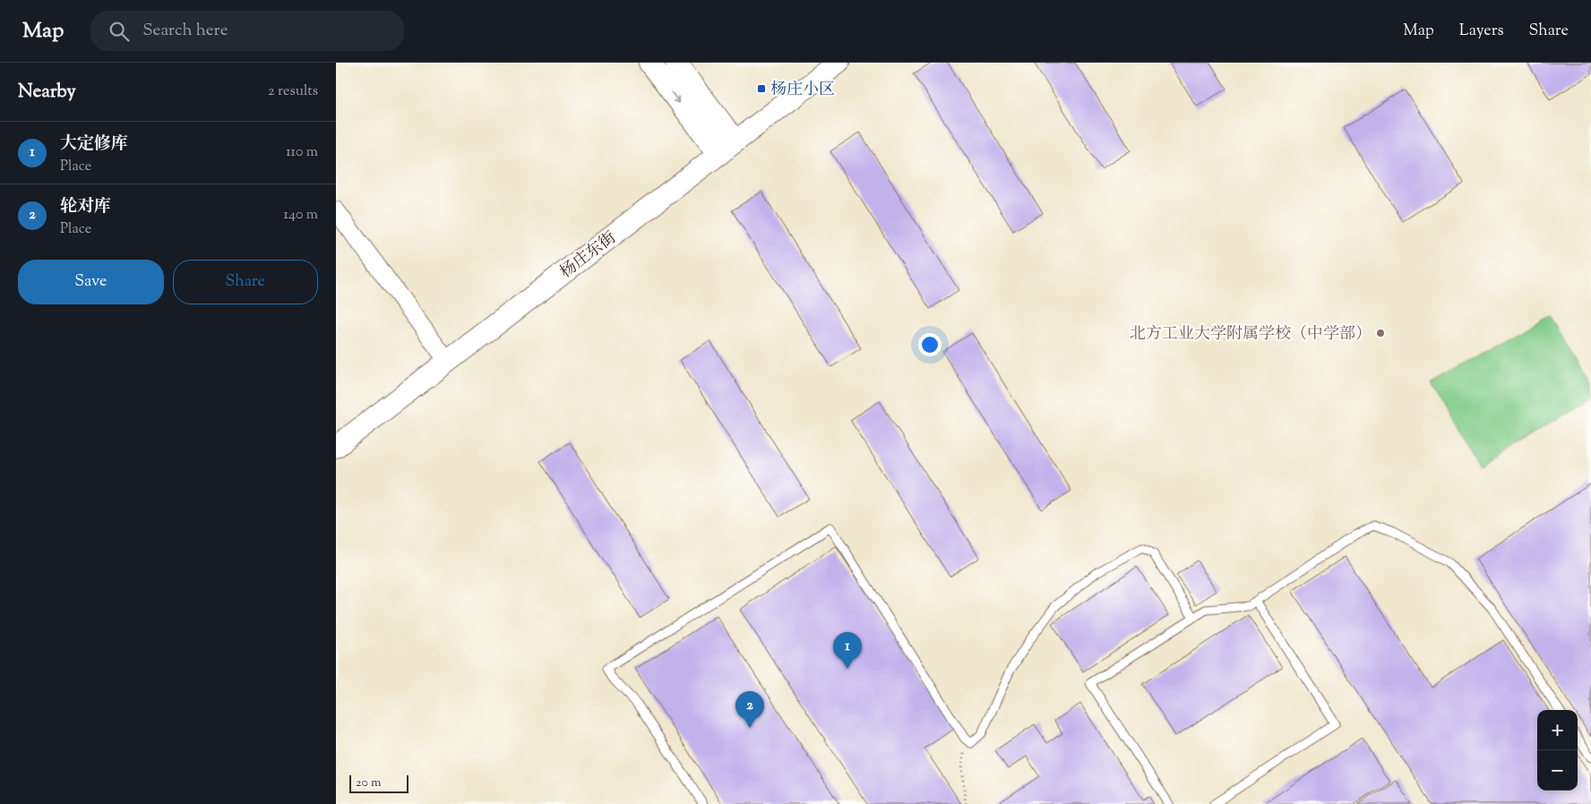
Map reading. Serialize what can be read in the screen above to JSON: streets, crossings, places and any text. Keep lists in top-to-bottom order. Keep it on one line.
{"streets":{"street":["杨庄东街"]},"places":{"transit":["杨庄小区"],"other":["北方工业大学附属学校（中学部）"]},"scale_bar":"20 m","page":{"header":"Map","search":"Search here","nav":["Map","Layers","Share"],"heading":["Nearby","2 results"],"list":[{"mark":"1","name":"大定修库","note":"Place","value":"110 m"},{"mark":"2","name":"轮对库","note":"Place","value":"140 m"}],"buttons":["Save","Share"],"pins":["1","2"],"map_buttons":["+","−"],"scale":"20 m"}}
